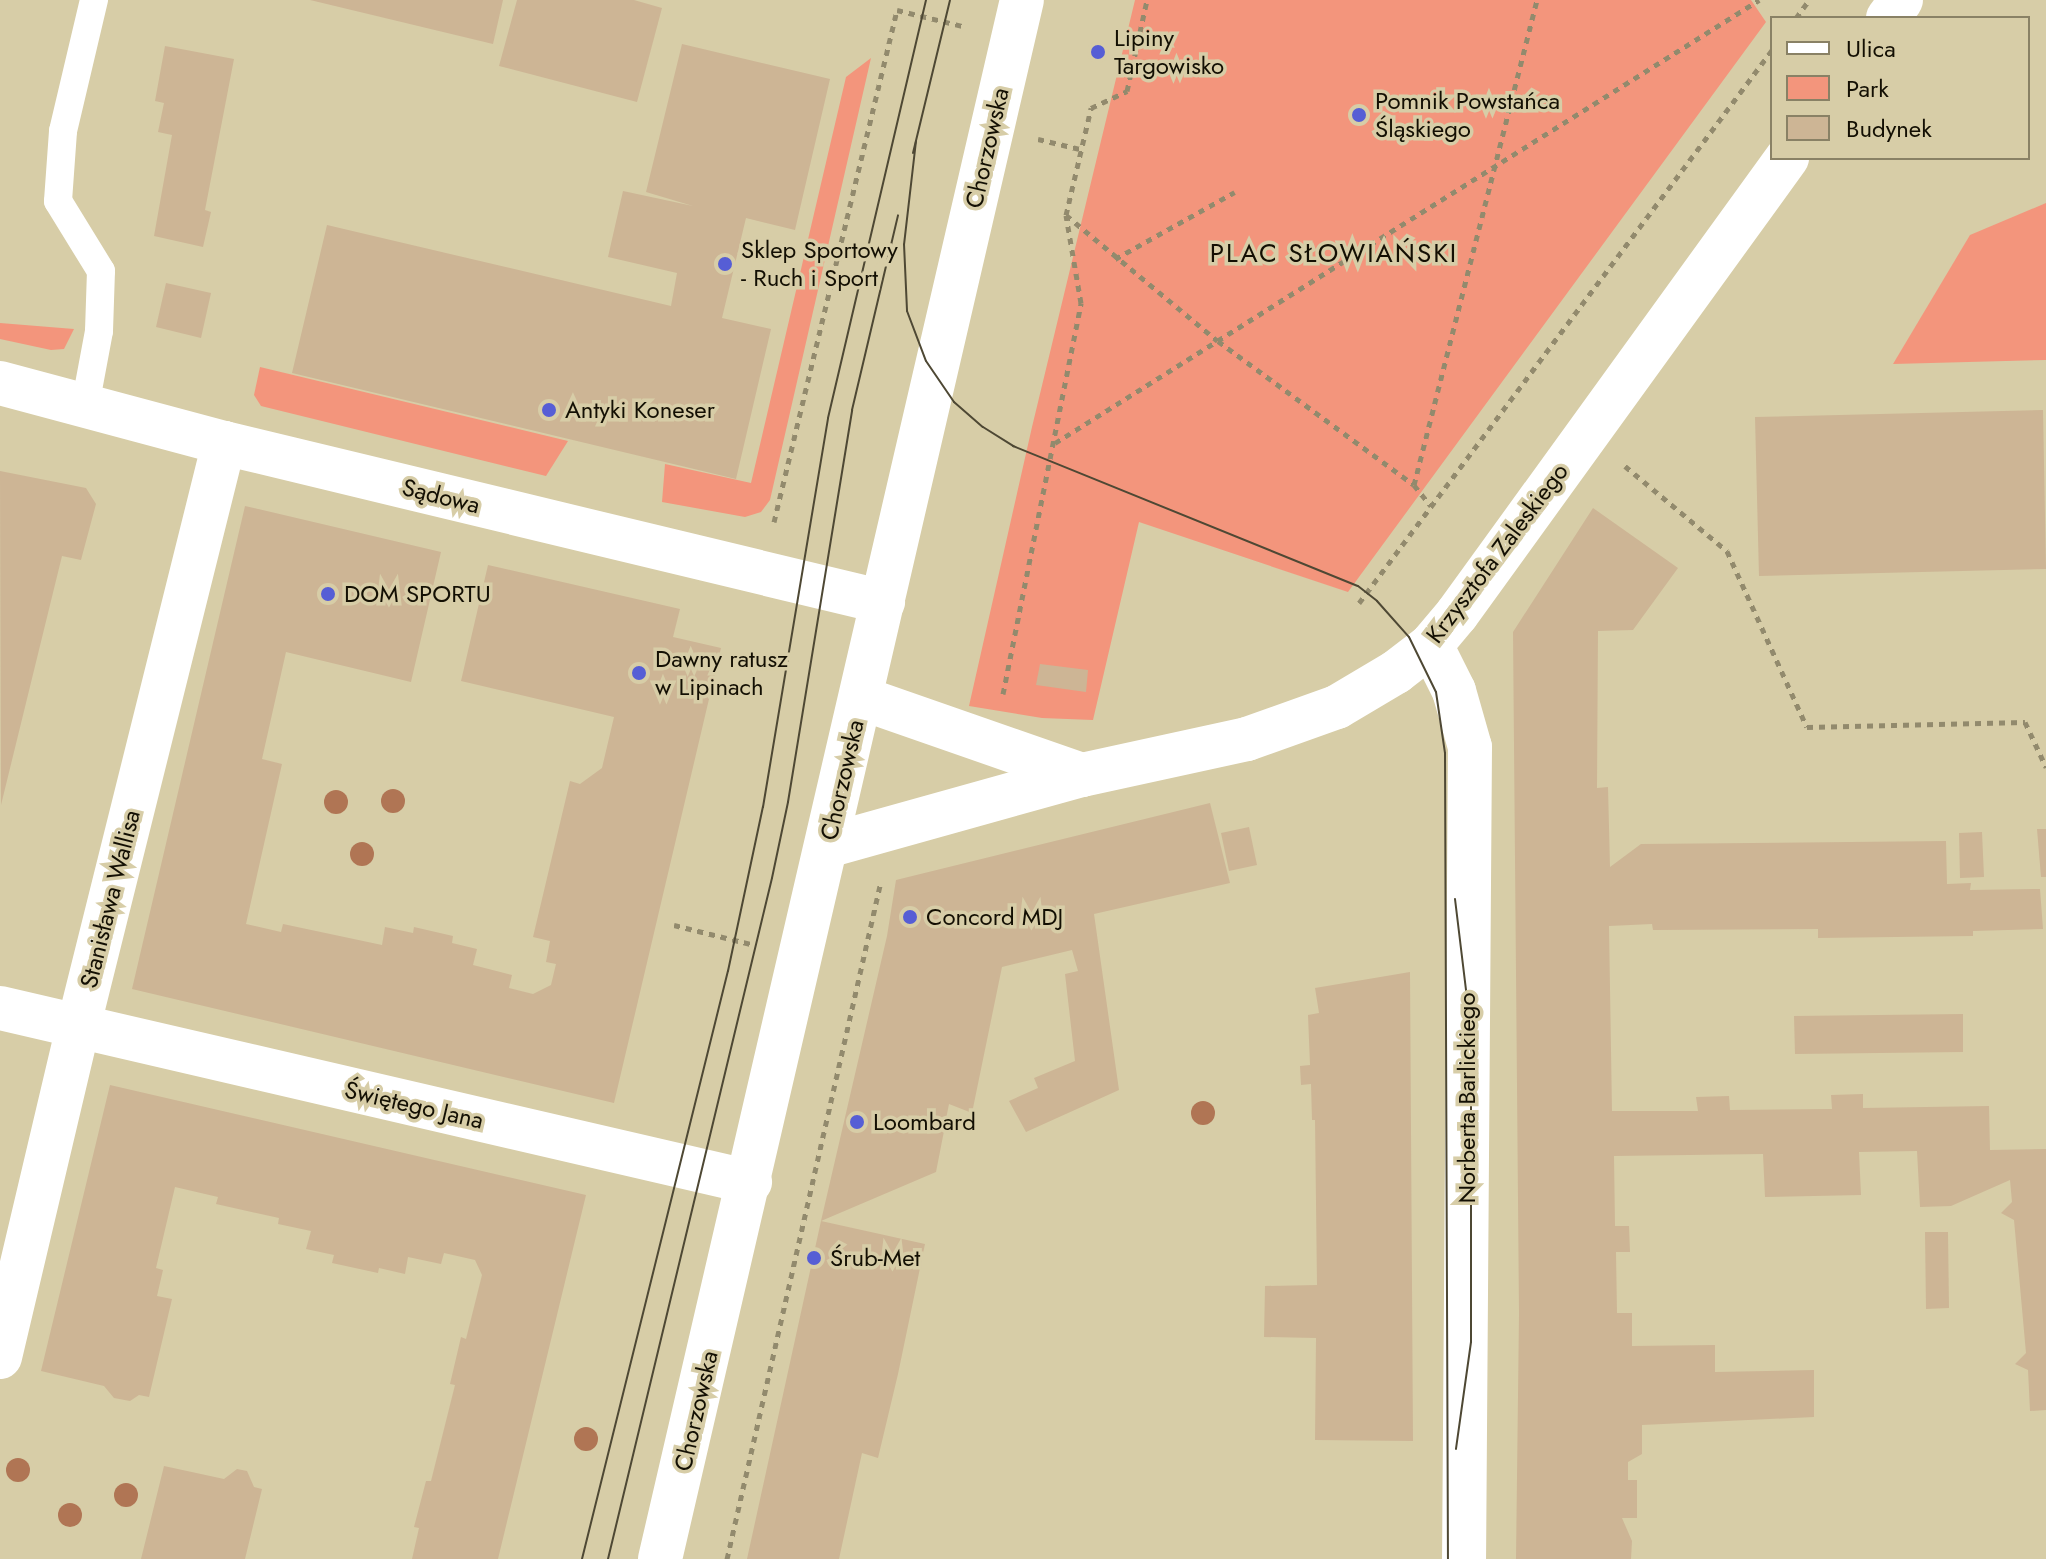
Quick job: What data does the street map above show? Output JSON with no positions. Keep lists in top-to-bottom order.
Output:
{
  "streets": {
    "street": [
      "Chorzowska",
      "Sądowa",
      "Krzysztofa Zaleskiego",
      "Stanisława Wallisa",
      "Norberta Barlickiego",
      "Świętego Jana"
    ]
  },
  "crossings": [
    ["Chorzowska", "Sądowa"],
    ["Chorzowska", "Krzysztofa Zaleskiego"],
    ["Chorzowska", "Świętego Jana"],
    ["Sądowa", "Stanisława Wallisa"],
    ["Krzysztofa Zaleskiego", "Norberta Barlickiego"],
    ["Stanisława Wallisa", "Świętego Jana"]
  ],
  "districts": ["PLAC SŁOWIAŃSKI"],
  "places": [
    "Lipiny Targowisko",
    "Pomnik Powstańca Śląskiego",
    "Sklep Sportowy - Ruch i Sport",
    "Antyki Koneser",
    "DOM SPORTU",
    "Dawny ratusz w Lipinach",
    "Concord MDJ",
    "Loombard",
    "Śrub-Met"
  ],
  "legend": ["Ulica", "Park", "Budynek"]
}
